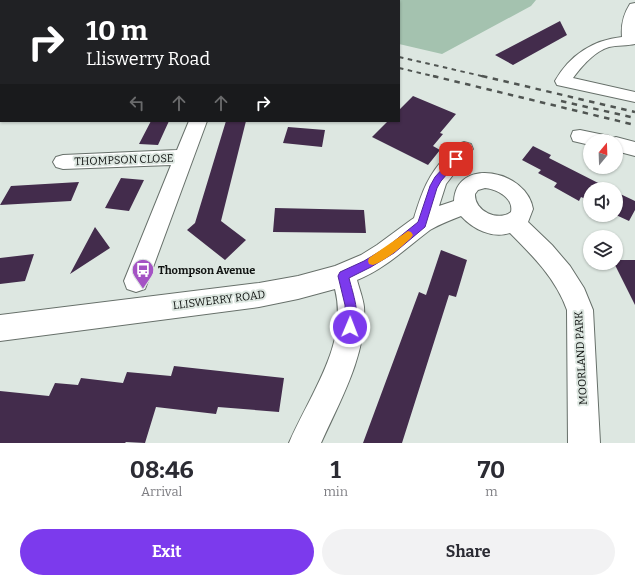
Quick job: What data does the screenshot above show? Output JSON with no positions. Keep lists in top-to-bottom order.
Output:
{
  "streets": {
    "street": ["THOMPSON CLOSE", "LLISWERRY ROAD", "MOORLAND PARK"]
  },
  "crossings": [
    ["LLISWERRY ROAD", "MOORLAND PARK"]
  ],
  "places": {
    "bus stop": ["Thompson Avenue"]
  },
  "north": "top",
  "page": {
    "turn": ["10 m", "Lliswerry Road"],
    "eta": [
      "08:46",
      "Arrival",
      "1",
      "min",
      "70",
      "m"
    ],
    "buttons": ["Exit", "Share"]
  }
}
